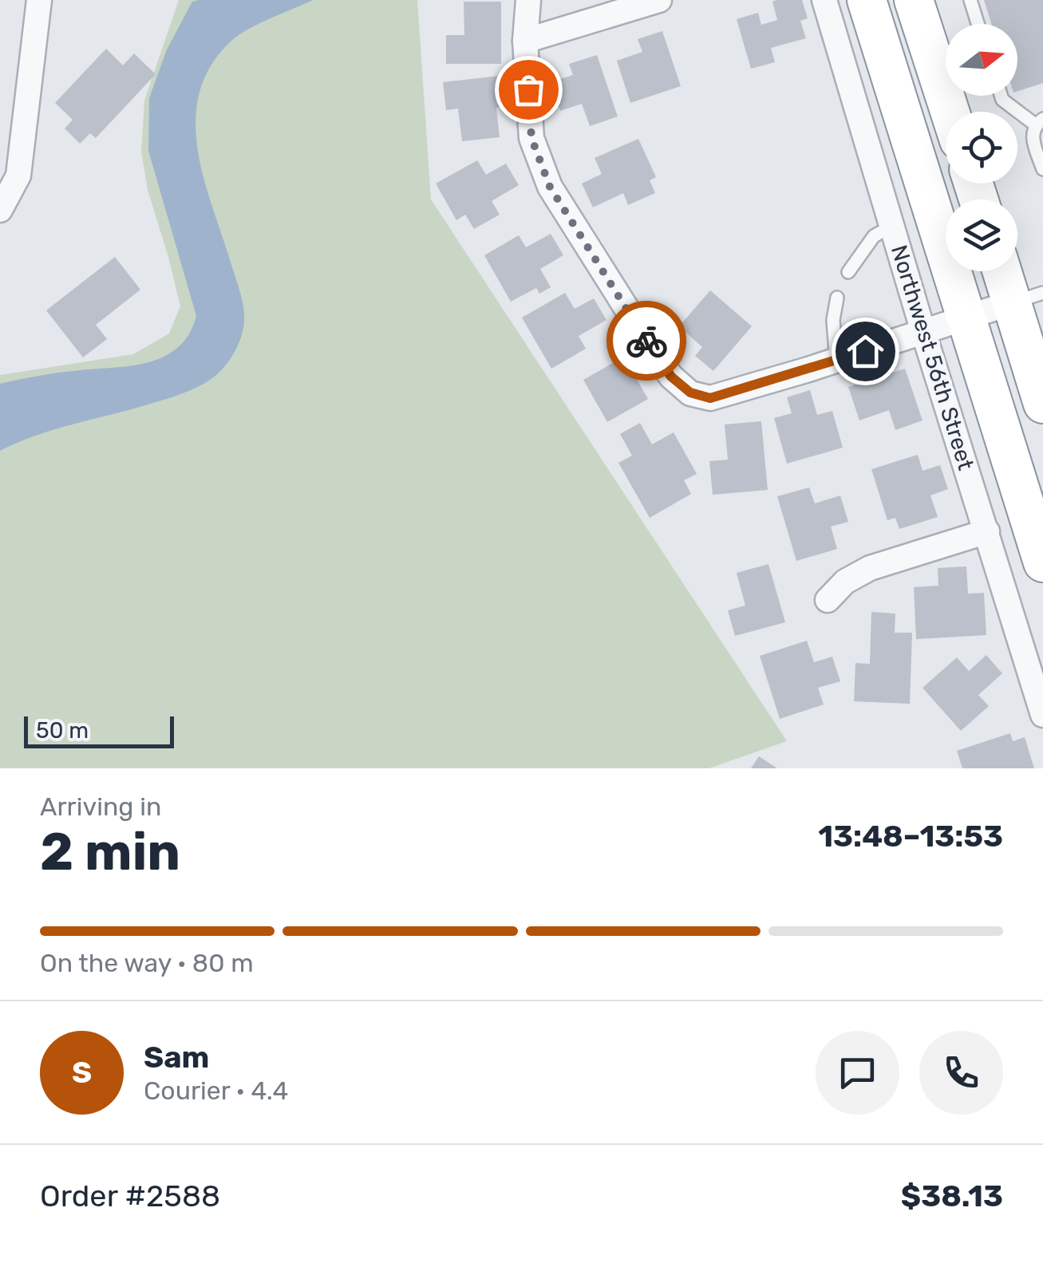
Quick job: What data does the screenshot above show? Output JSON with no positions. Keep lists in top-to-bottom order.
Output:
{
  "streets": {
    "street": ["Northwest 56th Street"]
  },
  "scale_bar": "50 m",
  "north": "right",
  "page": {
    "scale": "50 m",
    "heading": ["2 min", "Arriving in", "13:48–13:53"],
    "panel": [
      "Sam",
      "Courier · 4.4",
      "Order #2588",
      "$38.13"
    ],
    "bar": "On the way · 80 m",
    "round": "S"
  }
}
